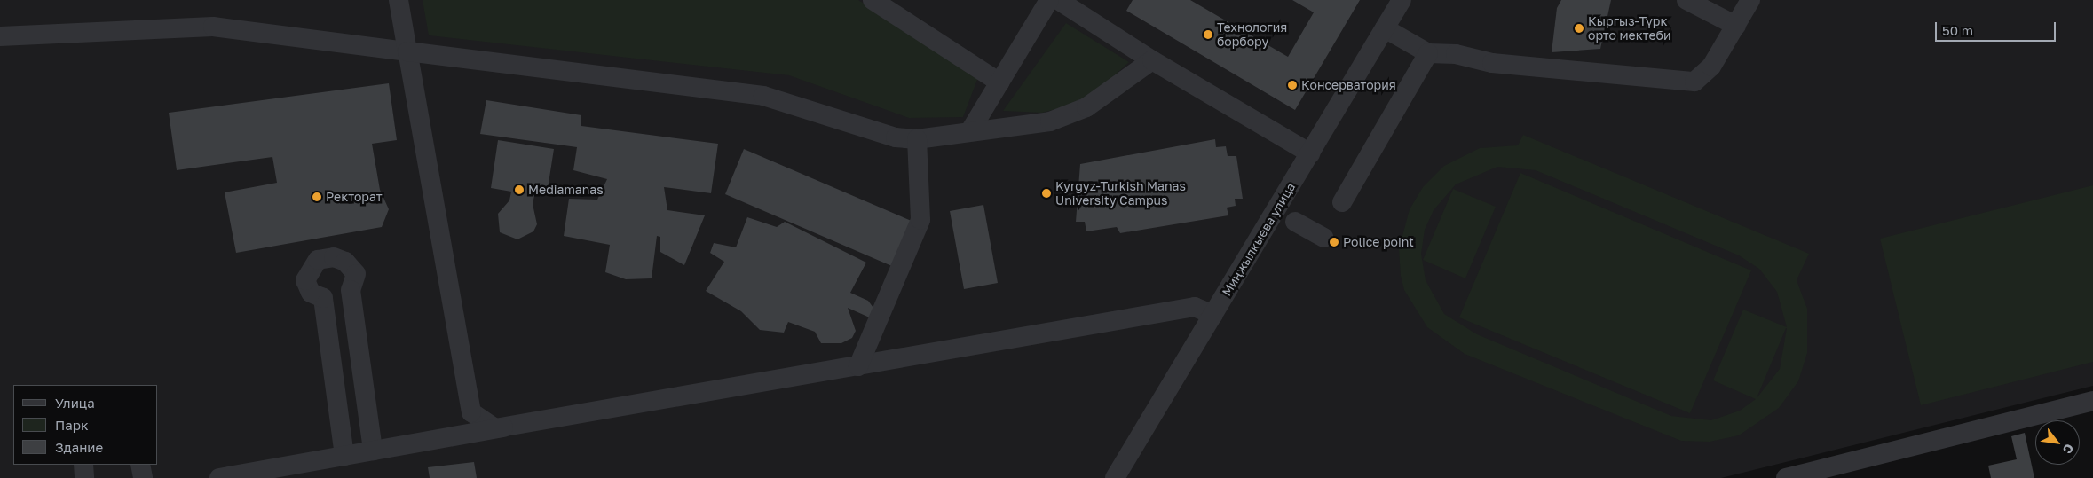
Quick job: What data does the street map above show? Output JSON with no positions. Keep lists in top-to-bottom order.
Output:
{
  "streets": {
    "street": ["Миңжылкыева улица"]
  },
  "places": [
    "Кыргыз-Түрк орто мектеби",
    "Технология борбору",
    "Консерватория",
    "Mediamanas",
    "Kyrgyz-Turkish Manas University Campus",
    "Ректорат",
    "Police point"
  ],
  "legend": ["Улица", "Парк", "Здание"],
  "scale_bar": "50 m",
  "north": "bottom right"
}
